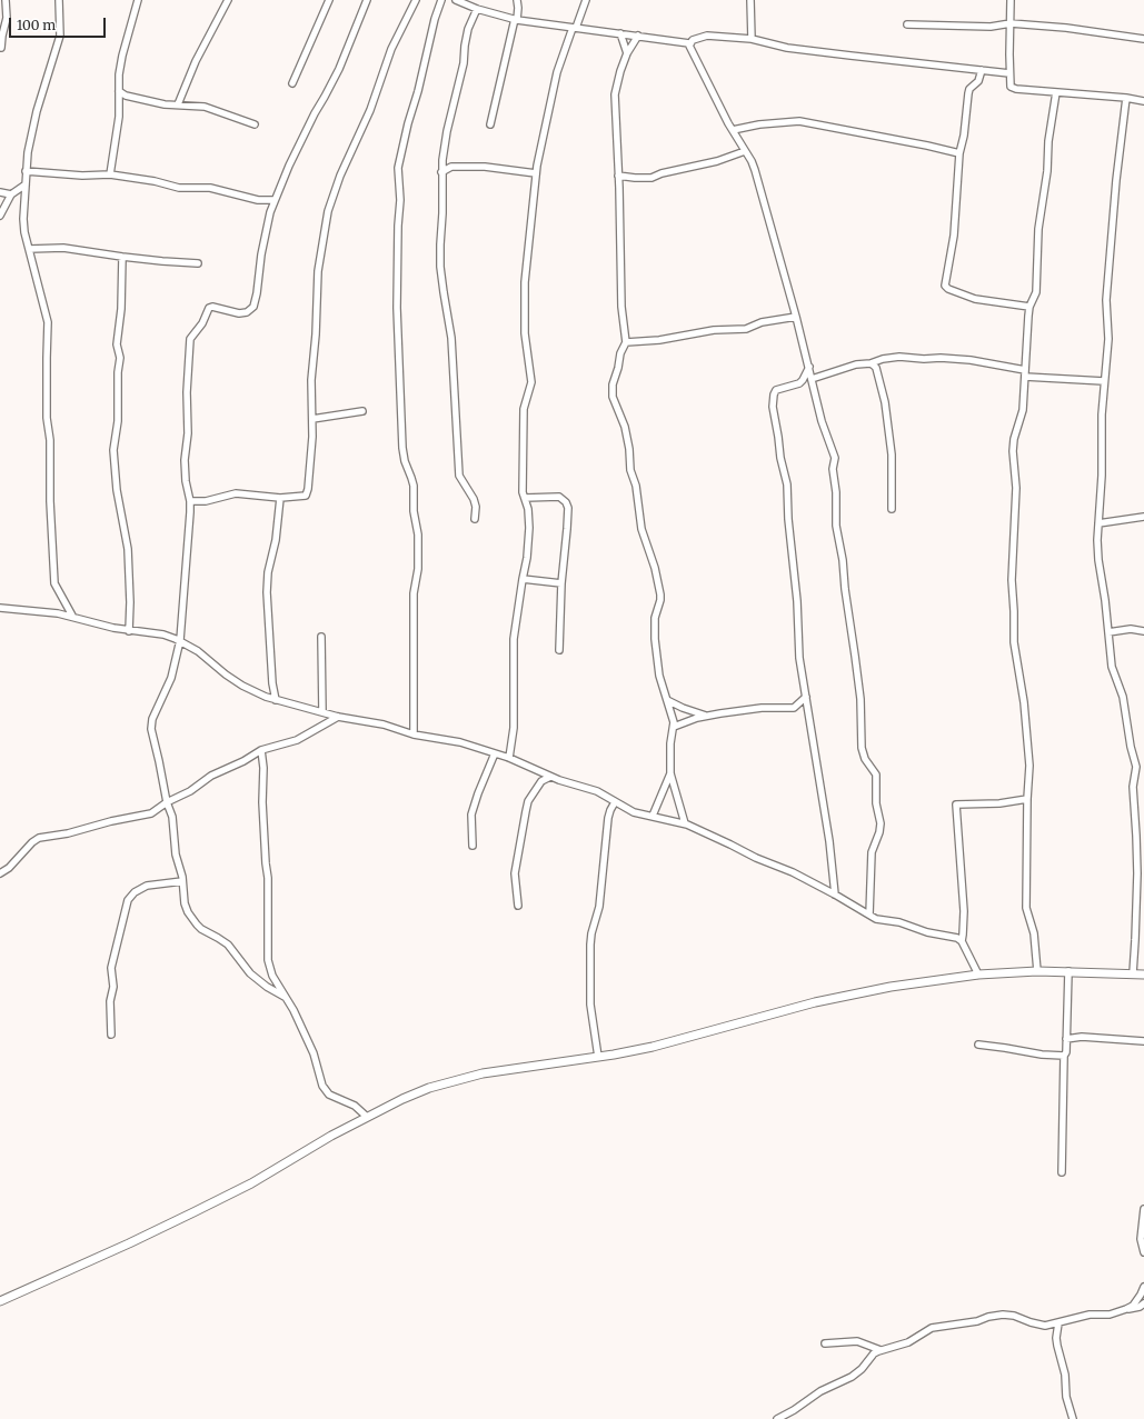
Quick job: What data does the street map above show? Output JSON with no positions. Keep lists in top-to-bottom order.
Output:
{
  "scale_bar": "100 m"
}
